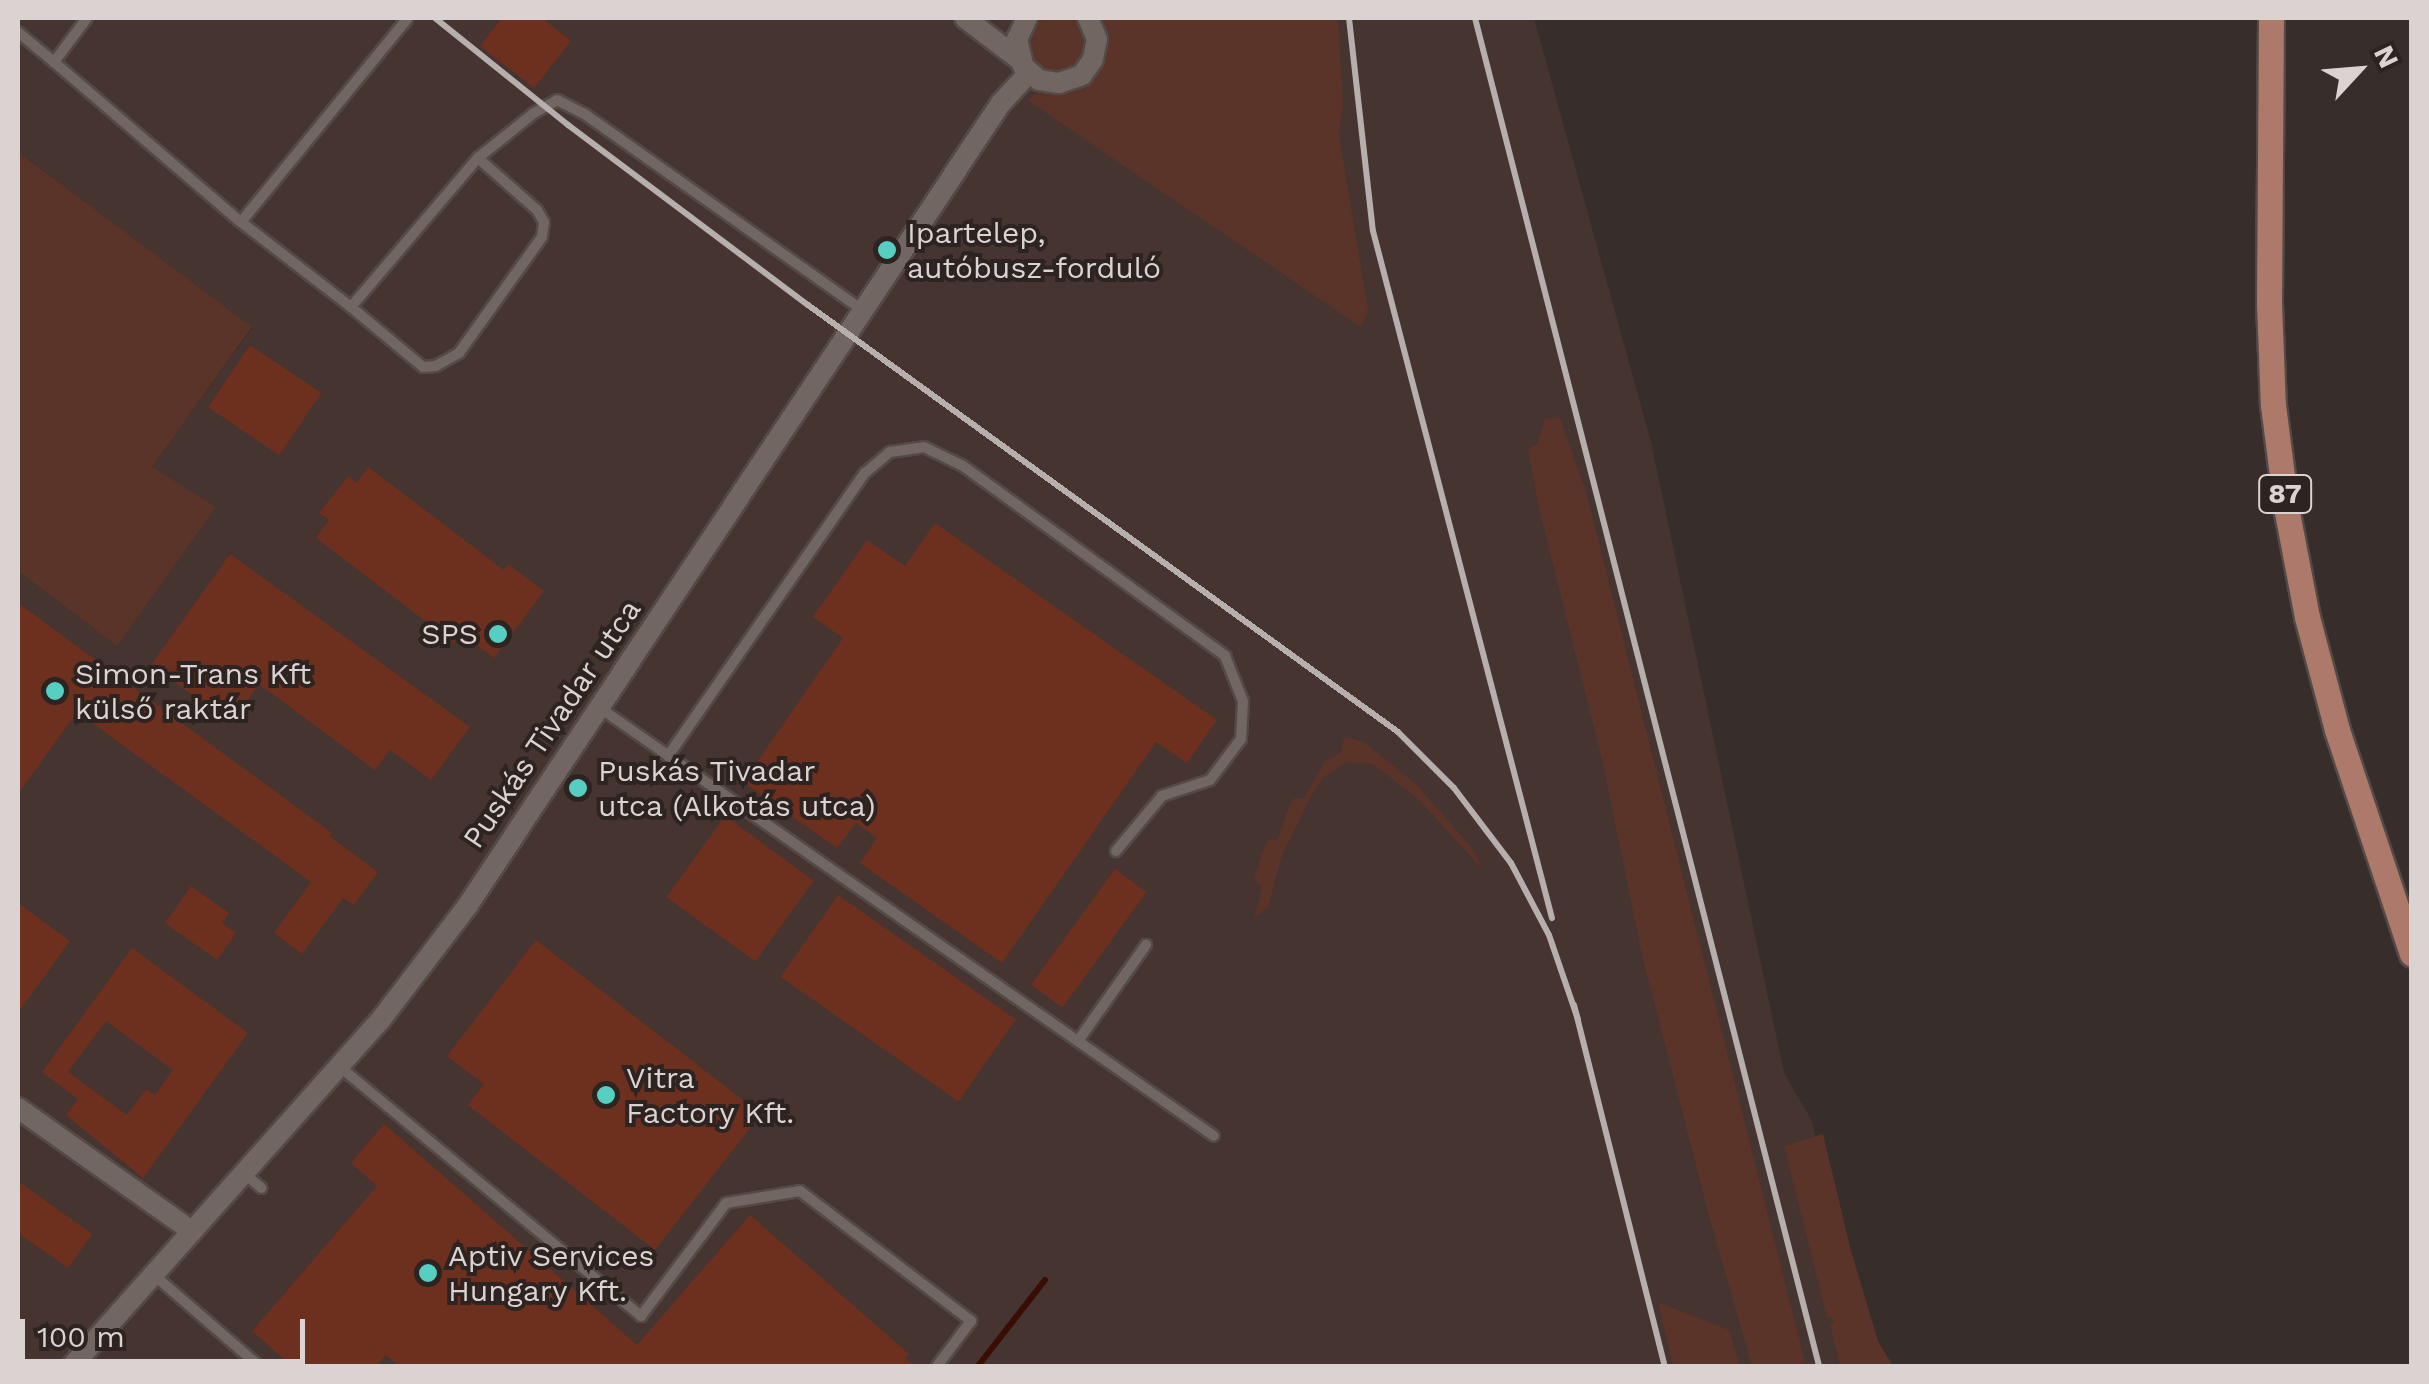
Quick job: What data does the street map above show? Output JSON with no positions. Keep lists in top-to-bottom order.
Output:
{
  "streets": {
    "main road": ["87"],
    "street": ["Puskás Tivadar utca"]
  },
  "places": [
    "Ipartelep, autóbusz-forduló",
    "SPS",
    "Simon-Trans Kft külső raktár",
    "Puskás Tivadar utca (Alkotás utca)",
    "Vitra Factory Kft.",
    "Aptiv Services Hungary Kft."
  ],
  "scale_bar": "100 m",
  "north": "top right"
}
